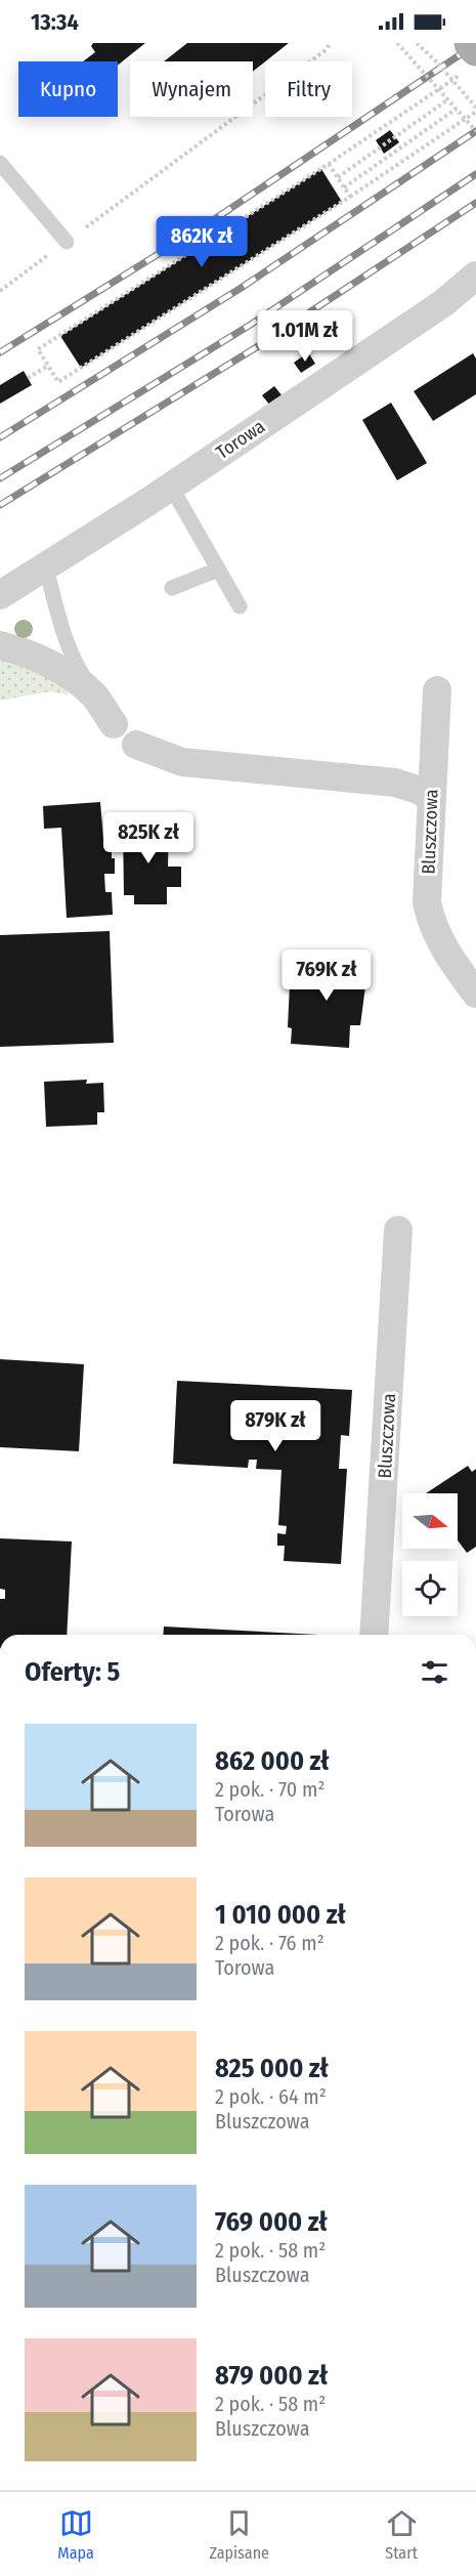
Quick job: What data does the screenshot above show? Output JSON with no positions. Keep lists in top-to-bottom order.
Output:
{
  "streets": {
    "street": ["Torowa", "Bluszczowa"]
  },
  "north": "right",
  "page": {
    "status": "13:34",
    "chip": ["Kupno", "Wynajem", "Filtry"],
    "price": [
      "862K zł",
      "1.01M zł",
      "825K zł",
      "769K zł",
      "879K zł"
    ],
    "heading": "Oferty: 5",
    "list": [
      {
        "name": "862 000 zł",
        "note": "2 pok. · 70 m² · Torowa"
      },
      {
        "name": "1 010 000 zł",
        "note": "2 pok. · 76 m² · Torowa"
      },
      {
        "name": "825 000 zł",
        "note": "2 pok. · 64 m² · Bluszczowa"
      },
      {
        "name": "769 000 zł",
        "note": "2 pok. · 58 m² · Bluszczowa"
      },
      {
        "name": "879 000 zł",
        "note": "2 pok. · 58 m² · Bluszczowa"
      }
    ],
    "tabs": ["Mapa", "Zapisane", "Start"]
  }
}
